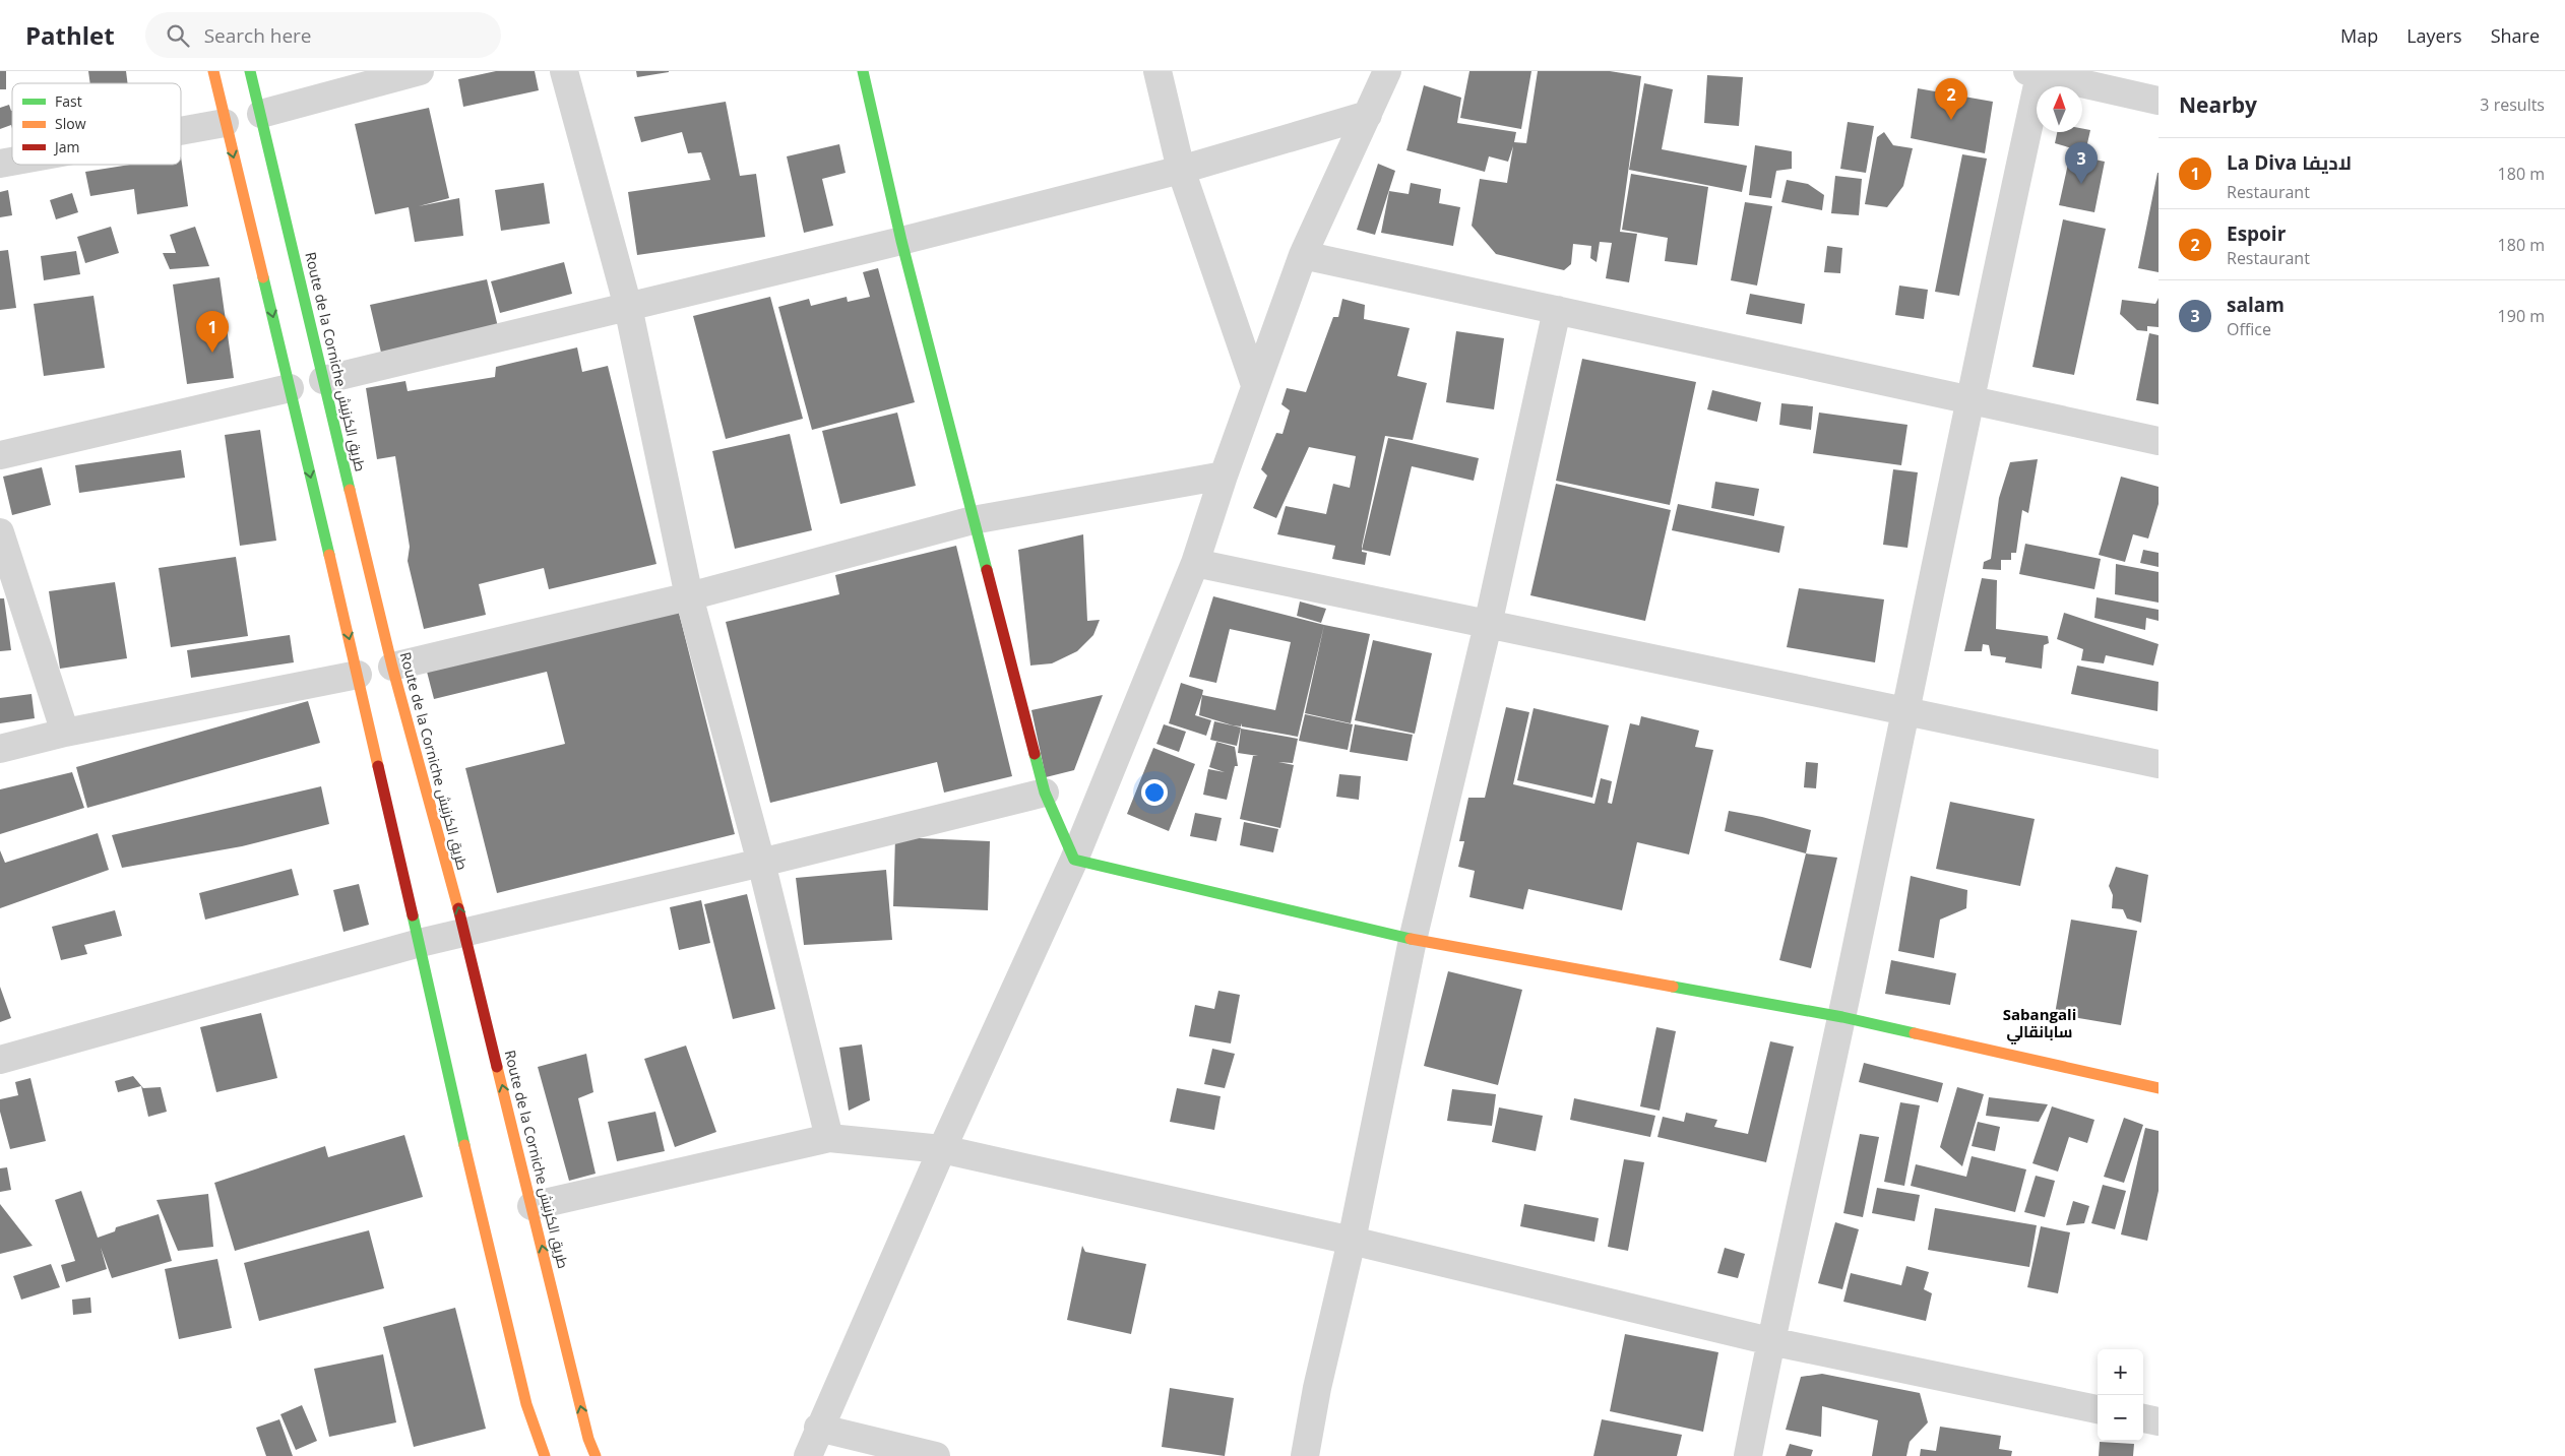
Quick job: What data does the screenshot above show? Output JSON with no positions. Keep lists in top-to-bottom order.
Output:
{
  "streets": {
    "street": ["Route de la Corniche طريق الكرنيش"]
  },
  "districts": ["Sabangali سابانقالي"],
  "legend": ["Fast", "Slow", "Jam"],
  "north": "top",
  "page": {
    "header": "Pathlet",
    "search": "Search here",
    "nav": ["Map", "Layers", "Share"],
    "heading": ["Nearby", "3 results"],
    "pins": ["2", "3", "1"],
    "list": [
      {
        "mark": "1",
        "name": "La Diva لاديفا",
        "note": "Restaurant",
        "value": "180 m"
      },
      {
        "mark": "2",
        "name": "Espoir",
        "note": "Restaurant",
        "value": "180 m"
      },
      {
        "mark": "3",
        "name": "salam",
        "note": "Office",
        "value": "190 m"
      }
    ],
    "map_buttons": ["+", "−"]
  }
}
